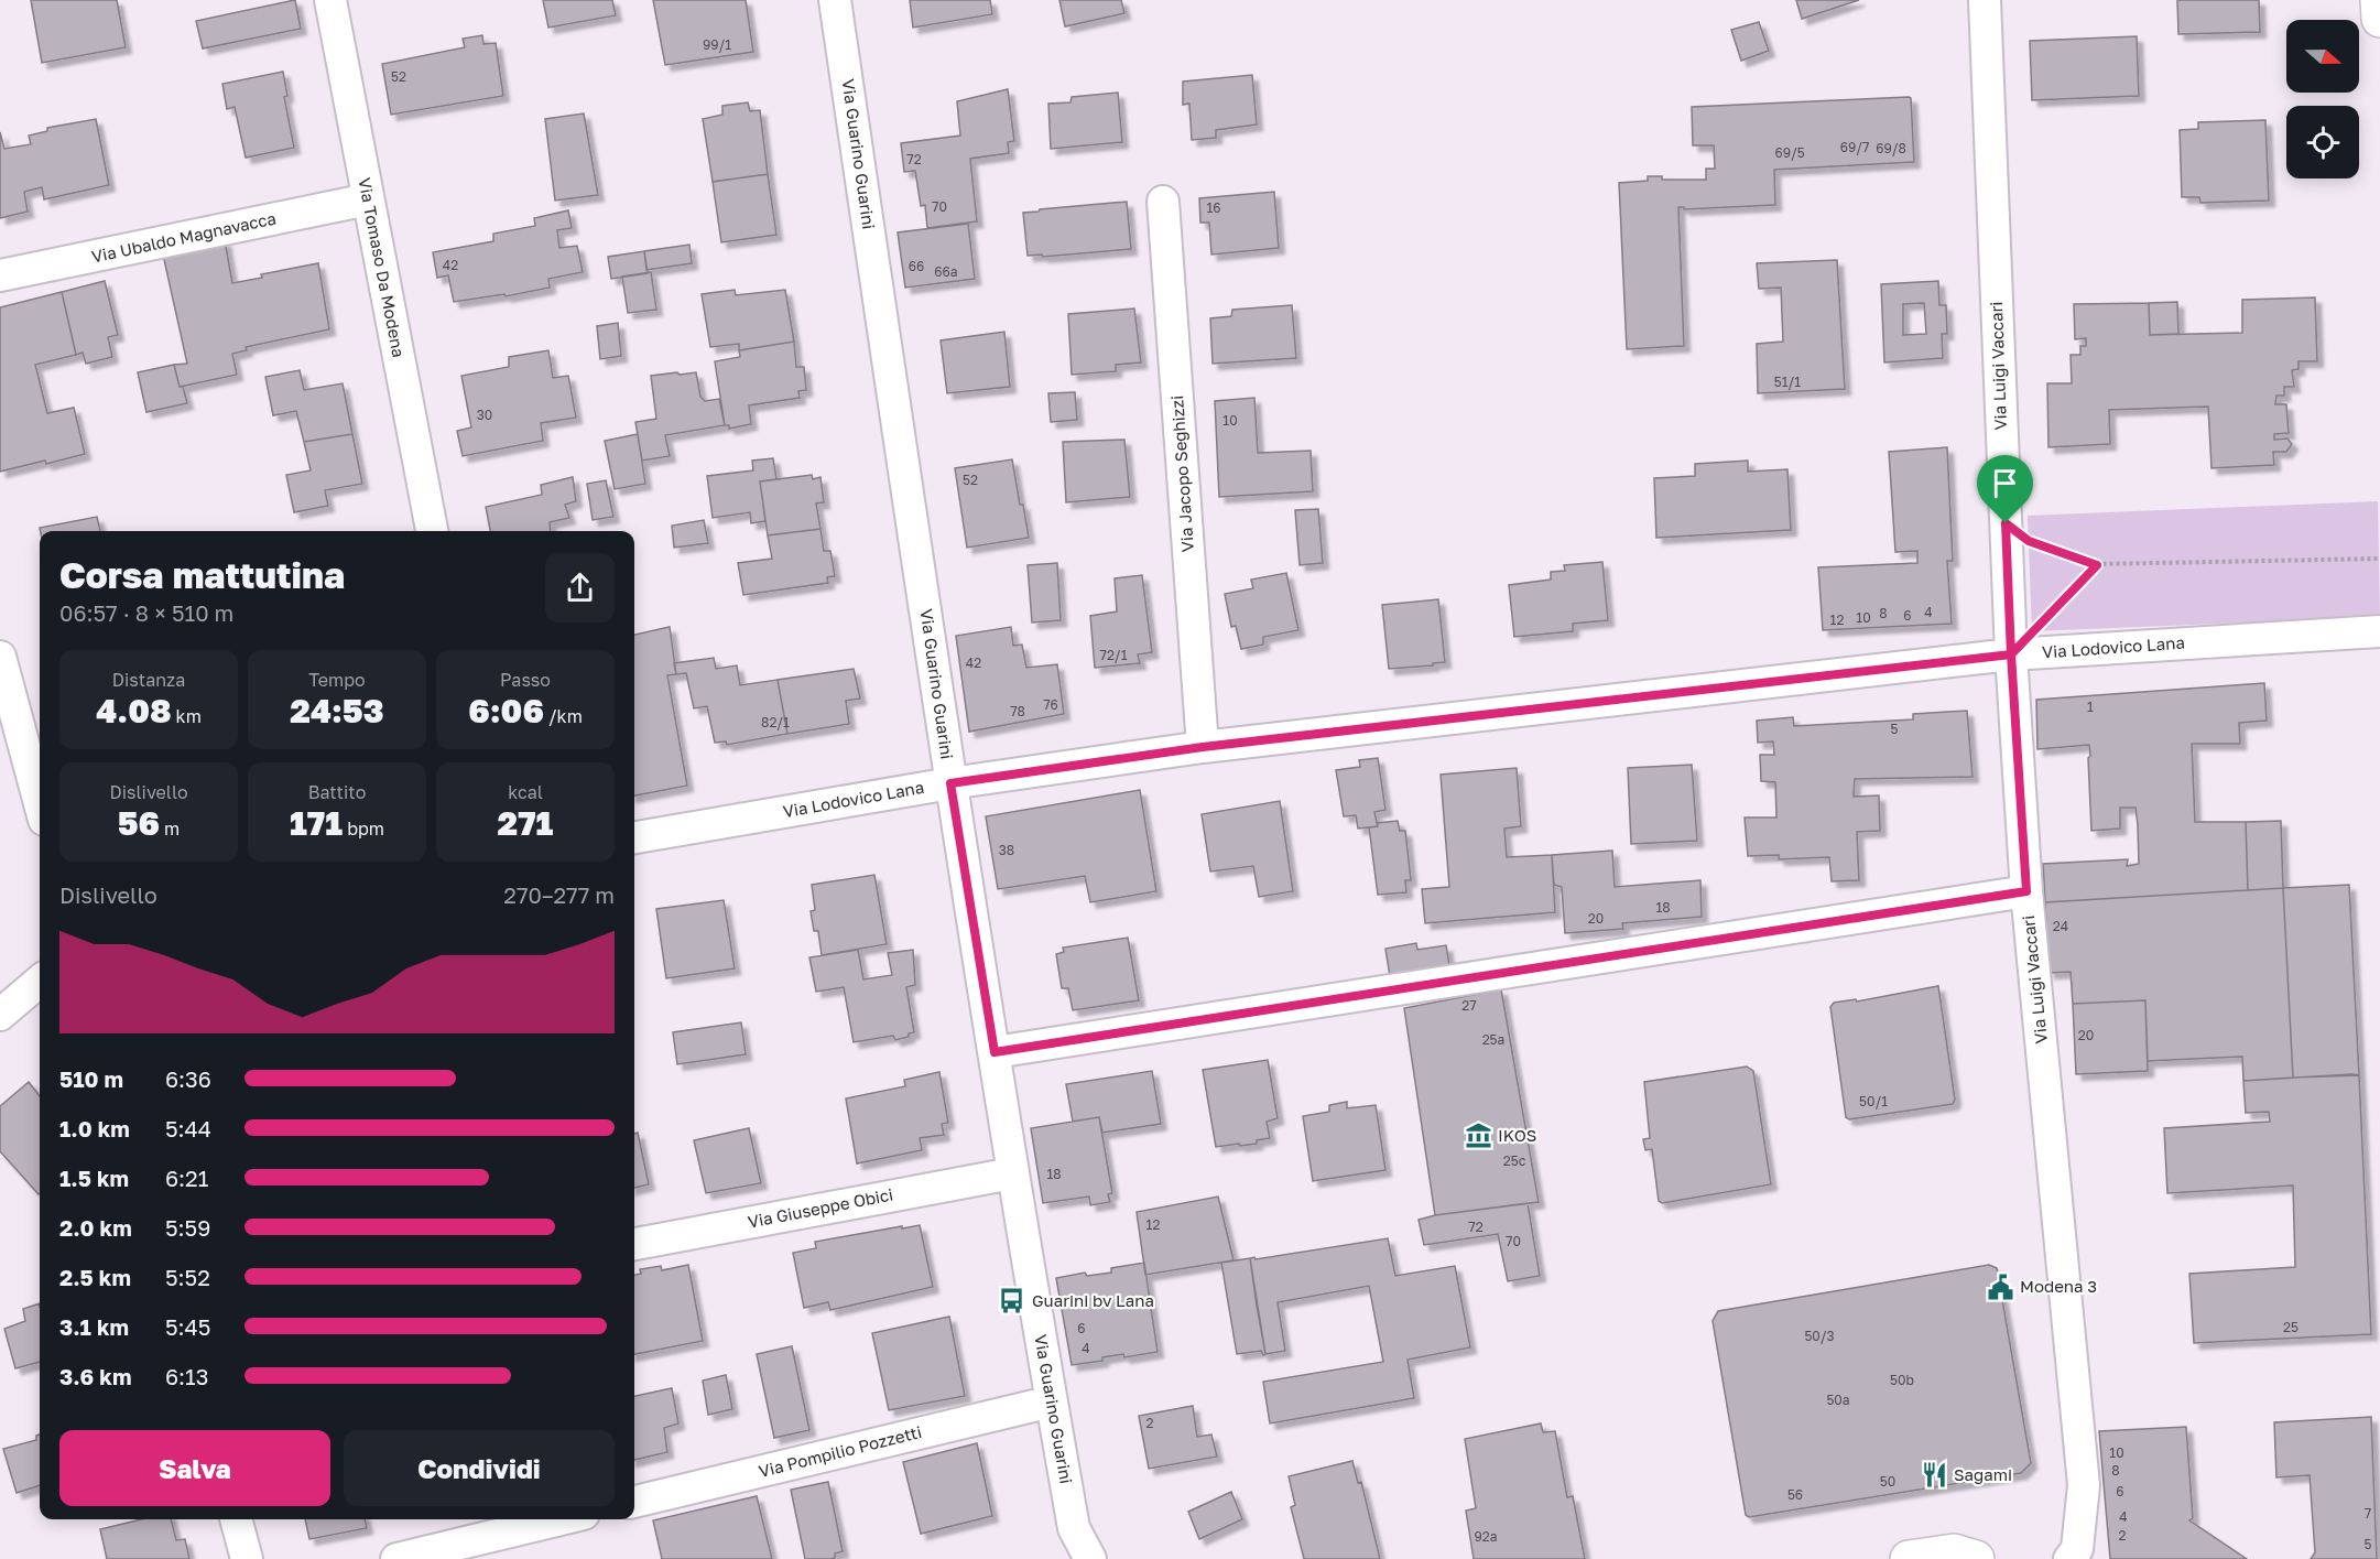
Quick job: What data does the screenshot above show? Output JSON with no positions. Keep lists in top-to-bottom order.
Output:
{
  "streets": {
    "street": [
      "Via Guarino Guarini",
      "Via Ubaldo Magnavacca",
      "Via Tomaso Da Modena",
      "Via Luigi Vaccari",
      "Via Jacopo Seghizzi",
      "Via Lodovico Lana",
      "Via Giuseppe Obici",
      "Via Pompilio Pozzetti"
    ]
  },
  "crossings": [
    ["Via Guarino Guarini", "Via Lodovico Lana"],
    ["Via Guarino Guarini", "Via Giuseppe Obici"],
    ["Via Guarino Guarini", "Via Pompilio Pozzetti"],
    ["Via Ubaldo Magnavacca", "Via Tomaso Da Modena"],
    ["Via Luigi Vaccari", "Via Lodovico Lana"],
    ["Via Jacopo Seghizzi", "Via Lodovico Lana"]
  ],
  "places": {
    "museum": ["IKOS"],
    "public building": ["Modena 3"],
    "bus stop": ["Guarini bv Lana"],
    "restaurant": ["Sagami"]
  },
  "house_numbers": [
    "99/1",
    "52",
    "69/7",
    "69/8",
    "69/5",
    "72",
    "70",
    "16",
    "42",
    "66",
    "66a",
    "51/1",
    "30",
    "10",
    "52",
    "4",
    "8",
    "6",
    "10",
    "12",
    "72/1",
    "42",
    "76",
    "1",
    "78",
    "82/1",
    "5",
    "38",
    "18",
    "20",
    "24",
    "27",
    "20",
    "25a",
    "50/1",
    "25c",
    "18",
    "12",
    "72",
    "70",
    "25",
    "6",
    "50/3",
    "4",
    "50b",
    "50a",
    "2",
    "10",
    "8",
    "50",
    "6",
    "56",
    "7",
    "4",
    "2",
    "92a",
    "5"
  ],
  "north": "right",
  "page": {
    "heading": ["Corsa mattutina", "06:57 · 8 × 510 m"],
    "stats": [
      ["Distanza", "4.08 km"],
      ["Tempo", "24:53"],
      ["Passo", "6:06 /km"],
      ["Dislivello", "56 m"],
      ["Battito", "171 bpm"],
      ["kcal", "271"]
    ],
    "chart": ["Dislivello", "270–277 m"],
    "list": [
      {
        "name": "510 m",
        "note": "6:36"
      },
      {
        "name": "1.0 km",
        "note": "5:44"
      },
      {
        "name": "1.5 km",
        "note": "6:21"
      },
      {
        "name": "2.0 km",
        "note": "5:59"
      },
      {
        "name": "2.5 km",
        "note": "5:52"
      },
      {
        "name": "3.1 km",
        "note": "5:45"
      },
      {
        "name": "3.6 km",
        "note": "6:13"
      }
    ],
    "buttons": ["Salva", "Condividi"]
  }
}
